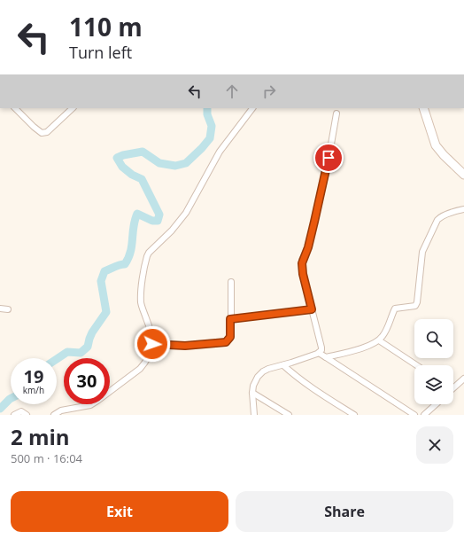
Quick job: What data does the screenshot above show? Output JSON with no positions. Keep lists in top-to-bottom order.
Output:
{
  "page": {
    "turn": ["110 m", "Turn left"],
    "speed": "19 km/h",
    "limit": "30",
    "heading": ["2 min", "500 m · 16:04"],
    "buttons": ["Exit", "Share"]
  }
}
